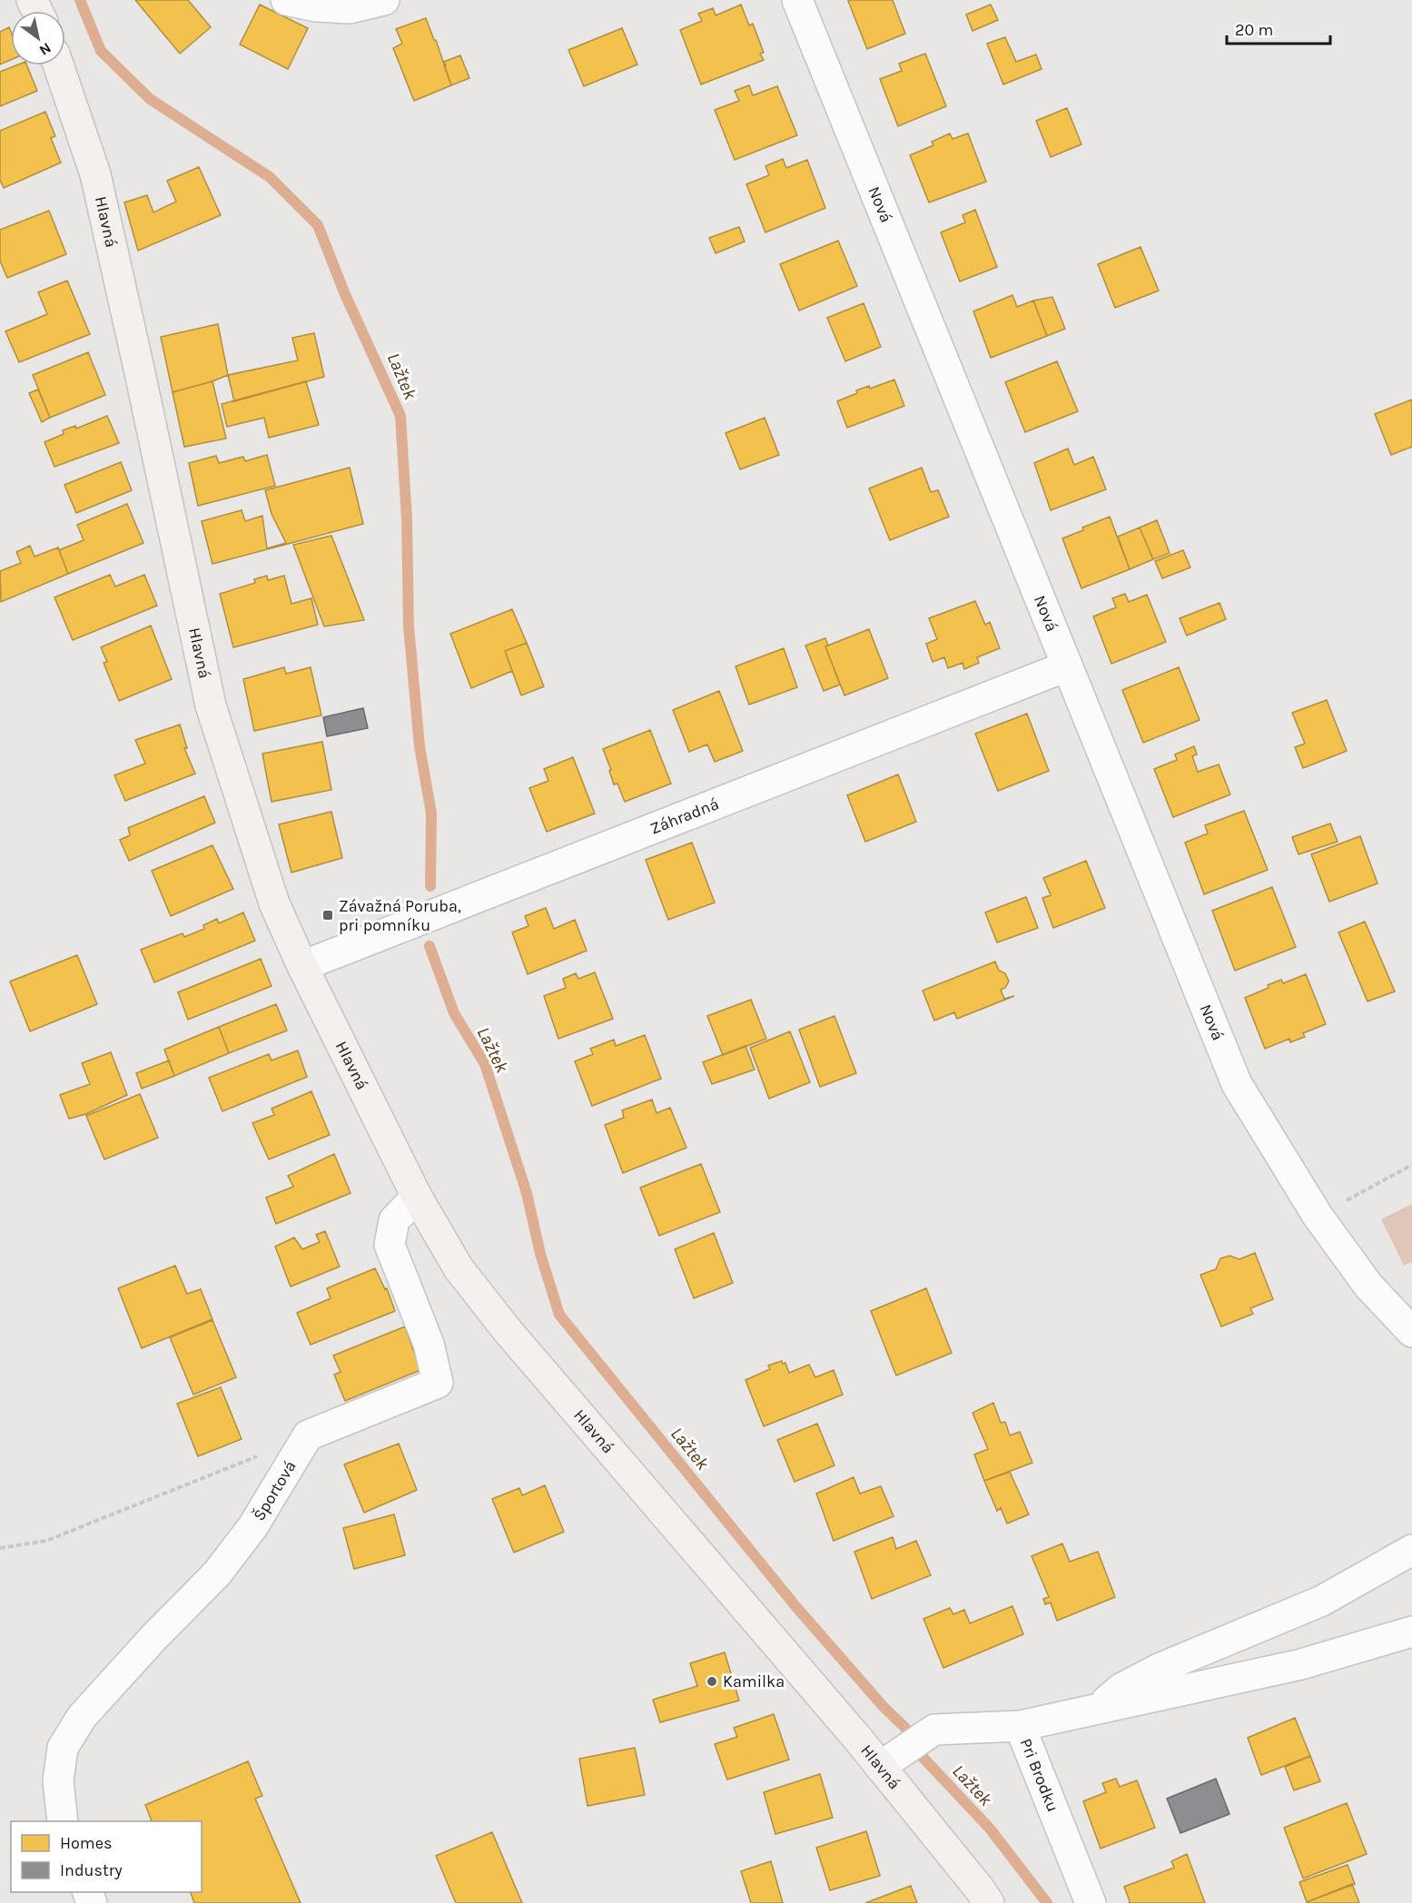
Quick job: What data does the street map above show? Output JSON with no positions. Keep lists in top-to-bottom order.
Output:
{
  "streets": {
    "street": [
      "Nová",
      "Hlavná",
      "Záhradná",
      "Športová",
      "Pri Brodku"
    ]
  },
  "crossings": [
    ["Nová", "Záhradná"],
    ["Hlavná", "Záhradná"],
    ["Hlavná", "Športová"],
    ["Hlavná", "Pri Brodku"]
  ],
  "water": ["Lažtek"],
  "places": {
    "transit": ["Závažná Poruba, pri pomníku"],
    "other": ["Kamilka"]
  },
  "legend": ["Homes", "Industry"],
  "scale_bar": "20 m",
  "north": "bottom right"
}
